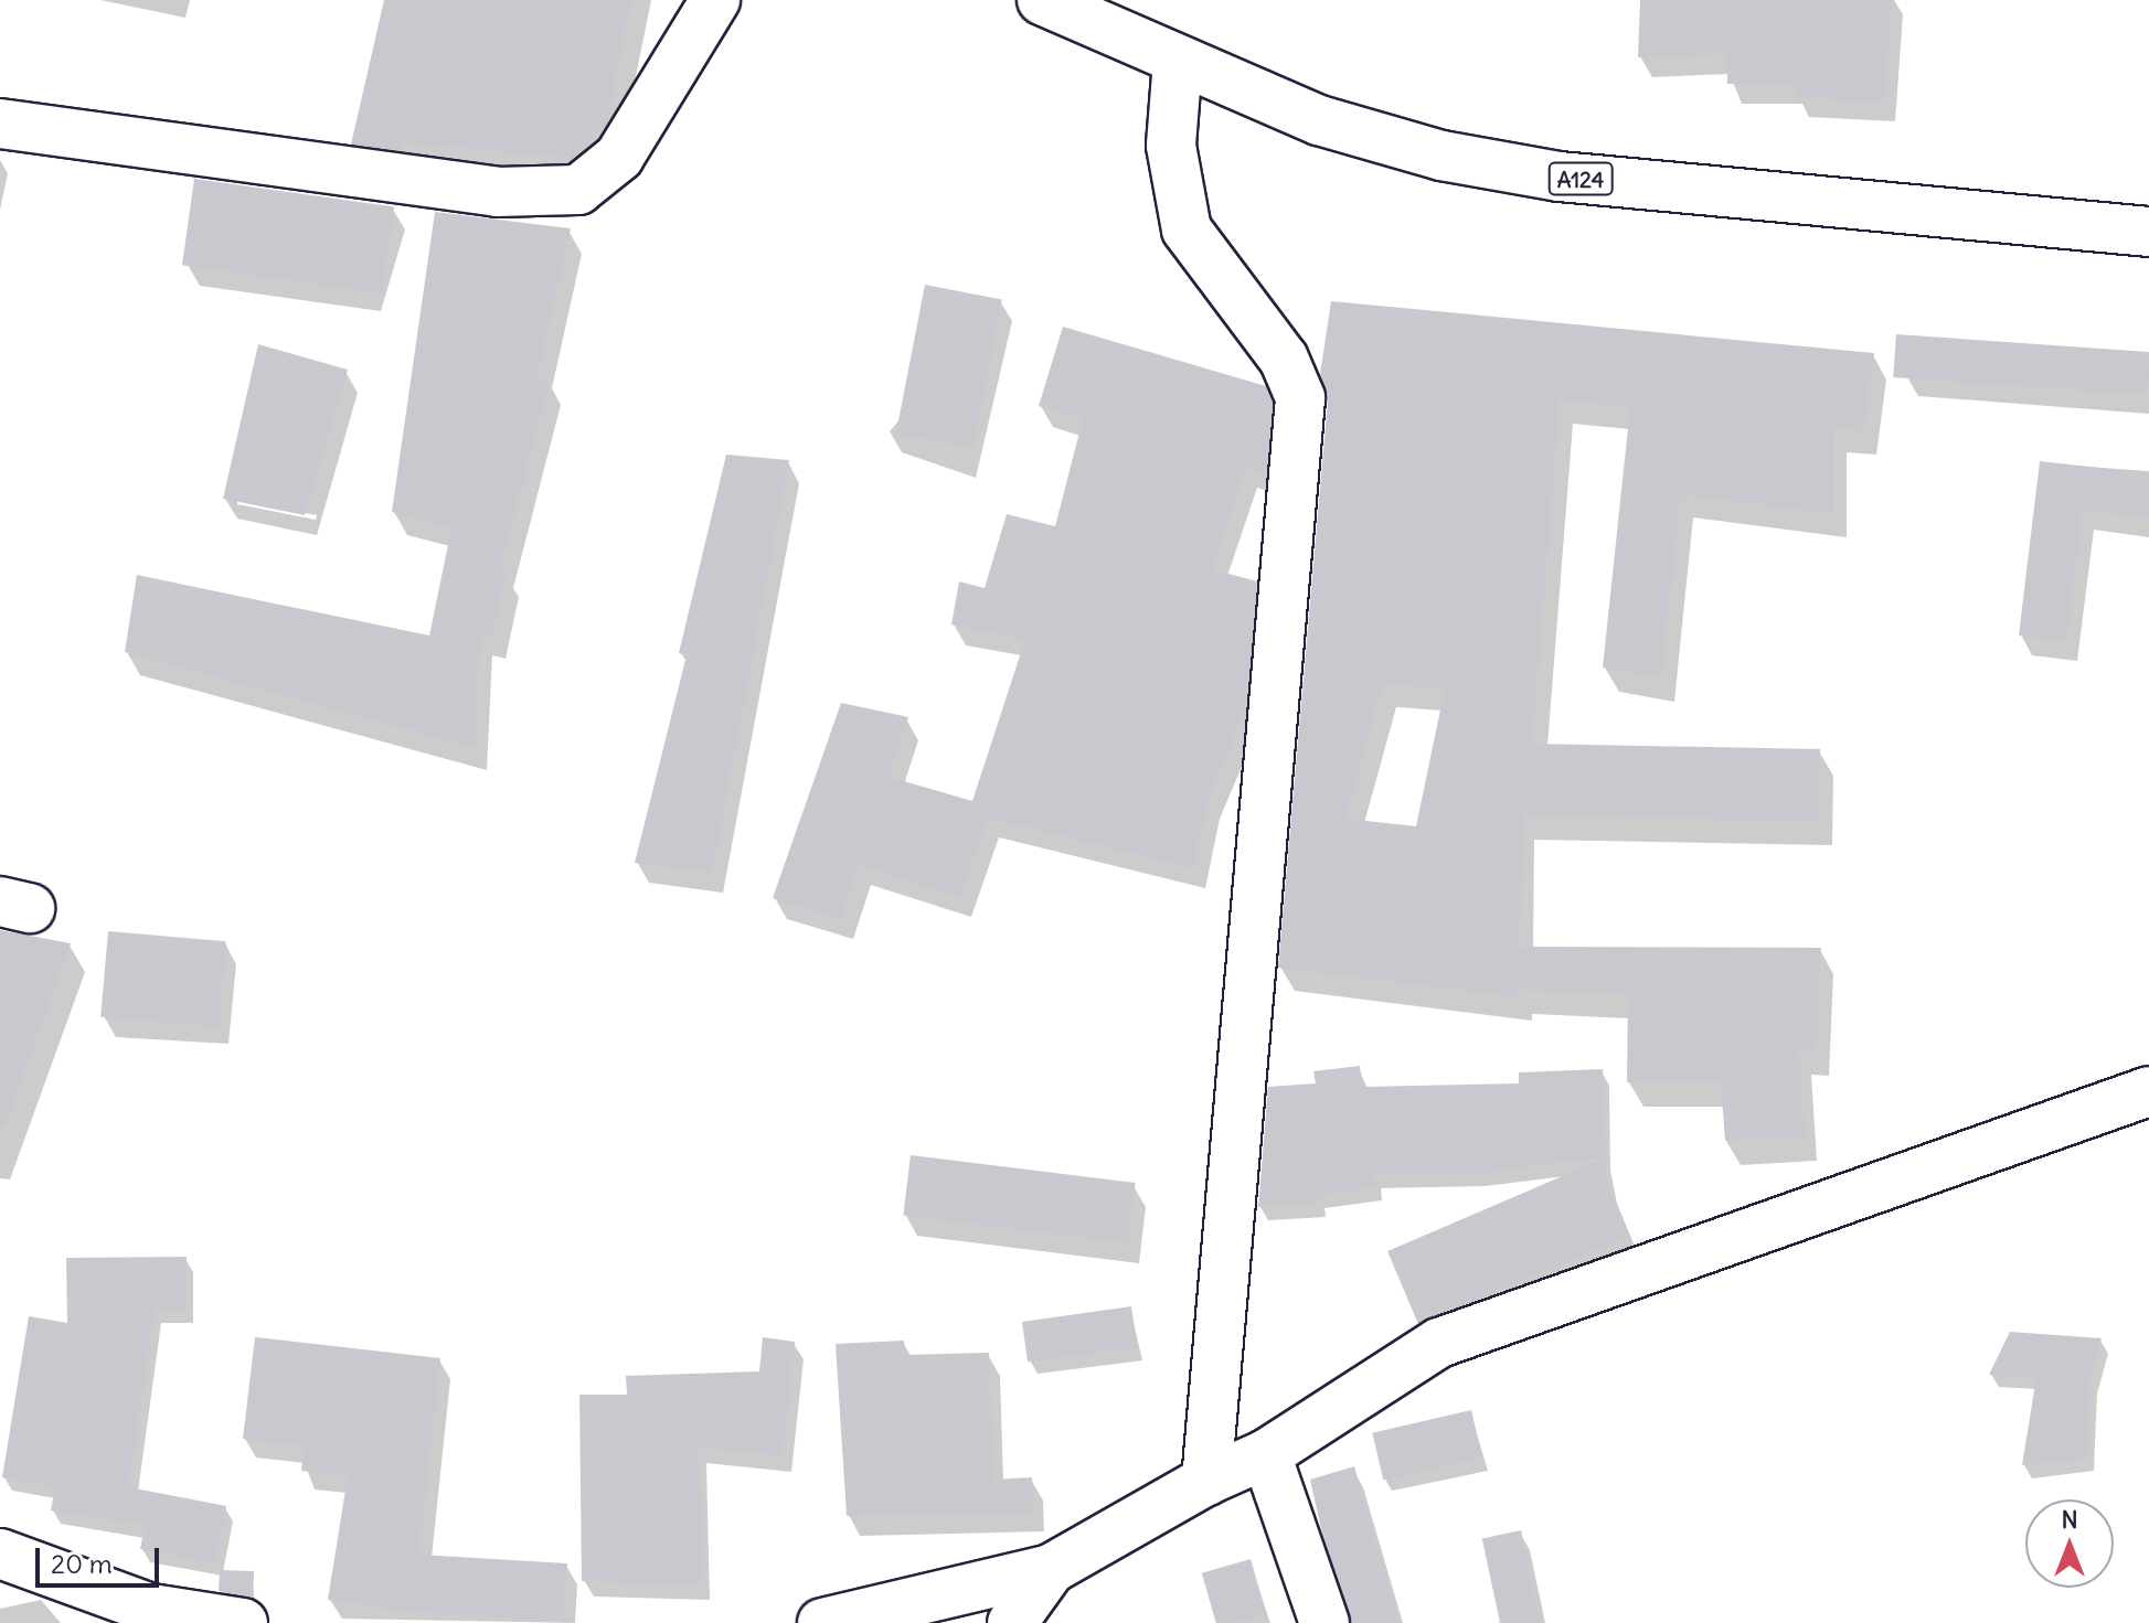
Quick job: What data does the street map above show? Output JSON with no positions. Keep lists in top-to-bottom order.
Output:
{
  "streets": {
    "main road": ["A124"]
  },
  "scale_bar": "20 m",
  "north": "top"
}
